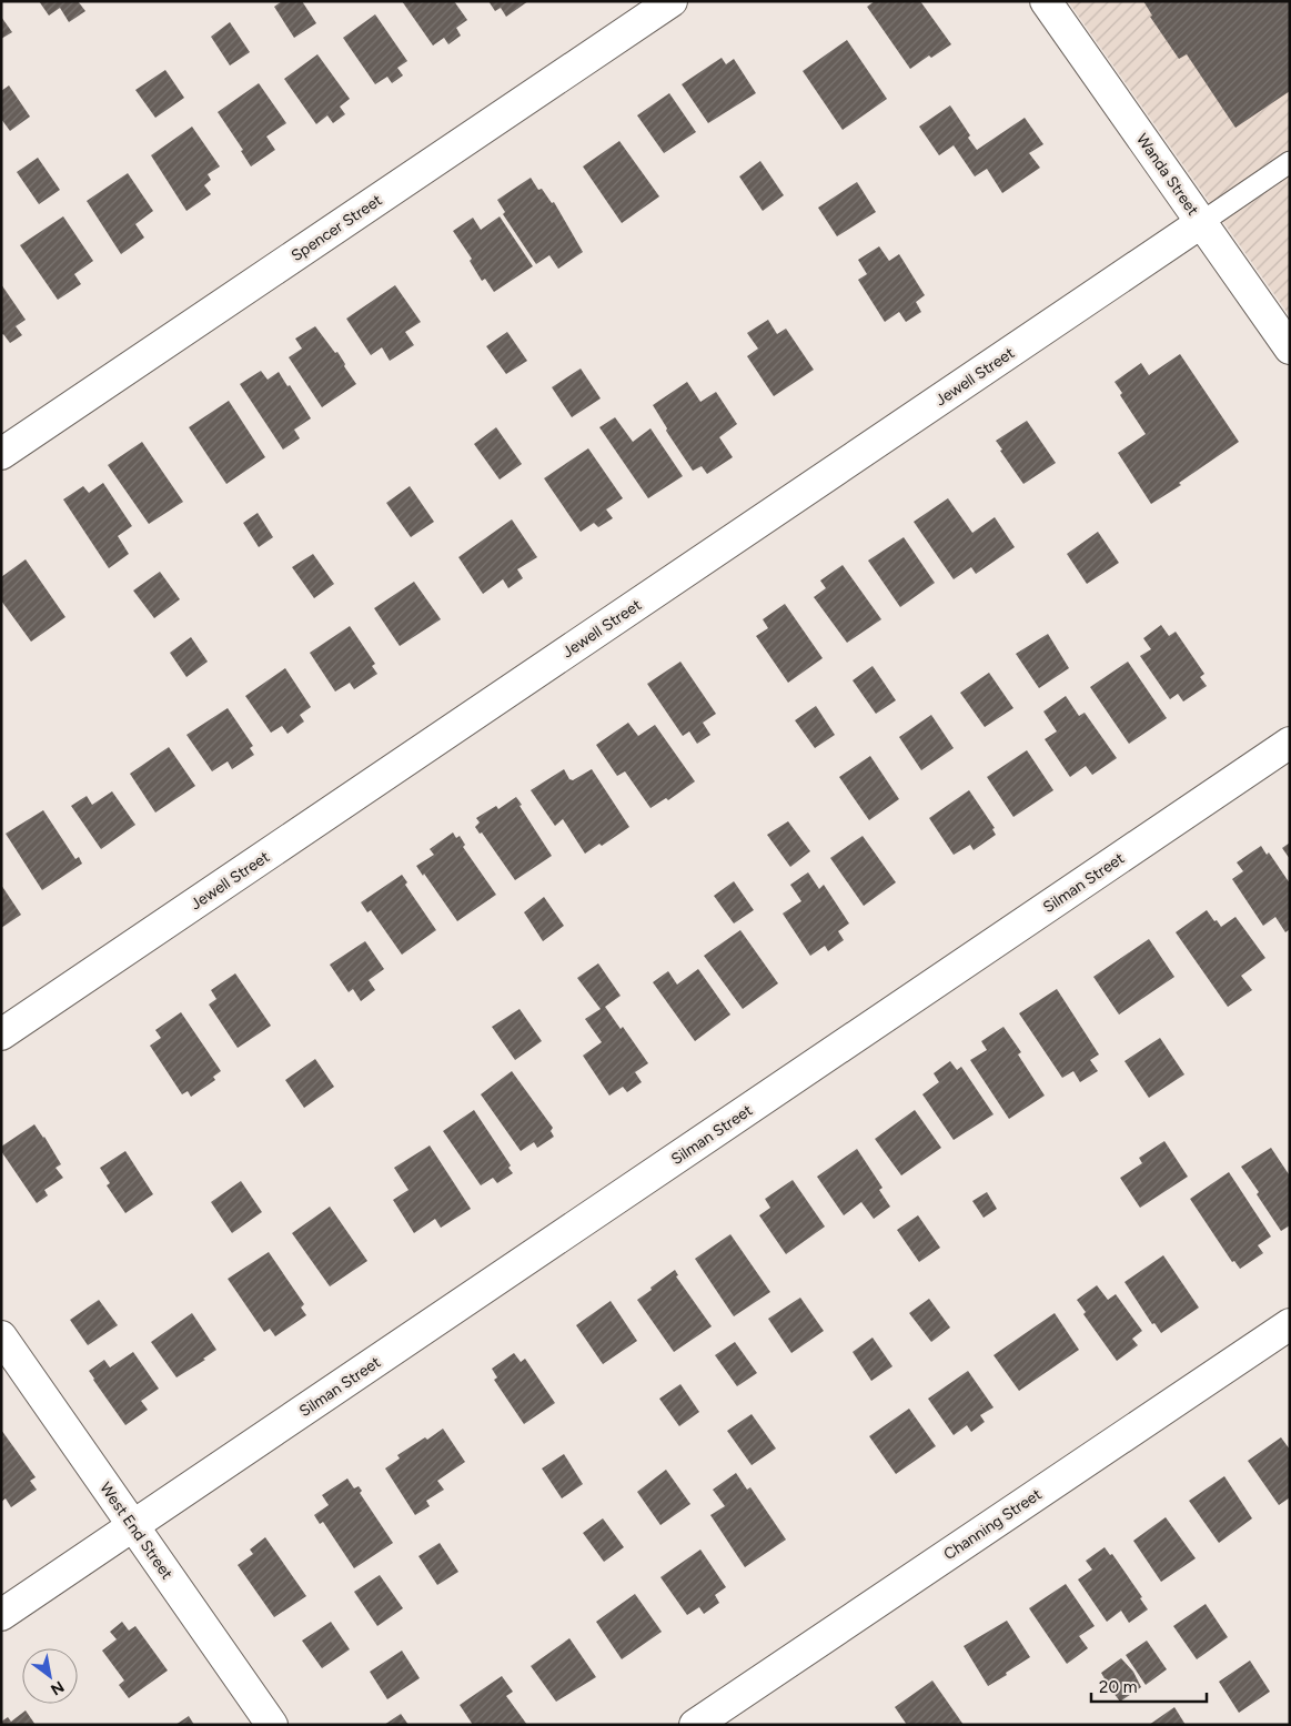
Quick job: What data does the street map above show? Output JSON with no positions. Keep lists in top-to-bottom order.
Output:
{
  "streets": {
    "street": [
      "Wanda Street",
      "Spencer Street",
      "Jewell Street",
      "Silman Street",
      "Channing Street",
      "West End Street"
    ]
  },
  "crossings": [
    ["Wanda Street", "Jewell Street"],
    ["Silman Street", "West End Street"]
  ],
  "scale_bar": "20 m",
  "north": "bottom right"
}
